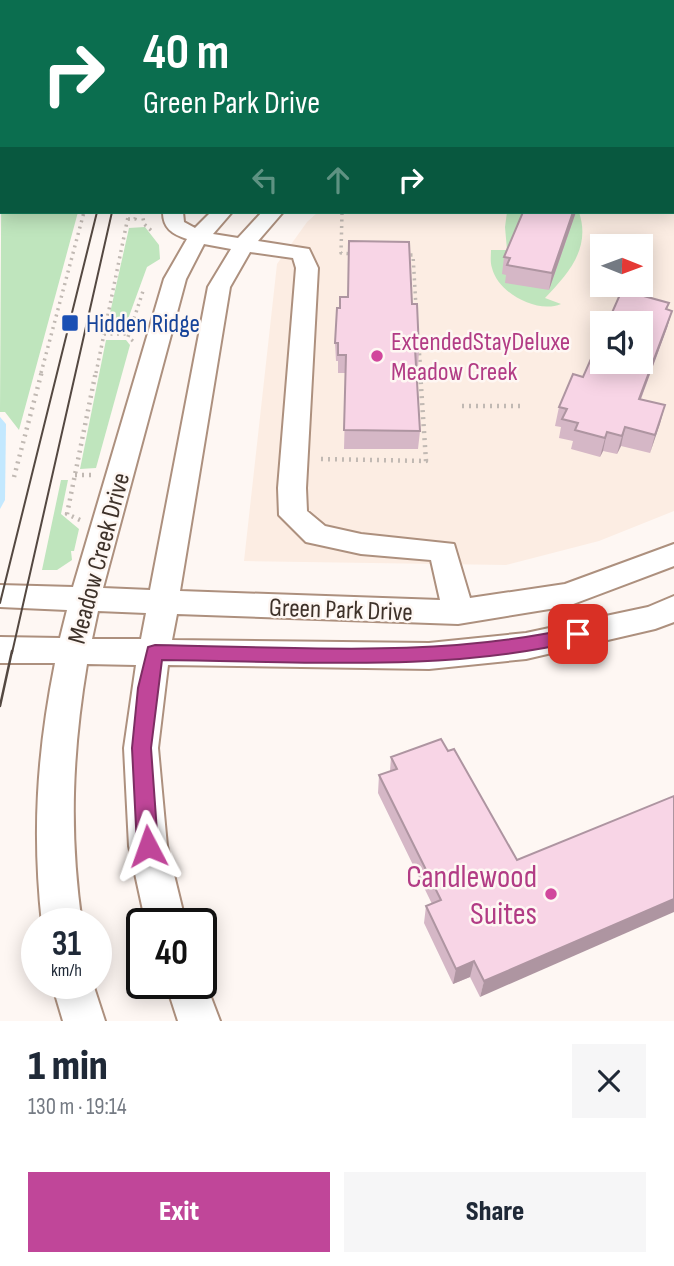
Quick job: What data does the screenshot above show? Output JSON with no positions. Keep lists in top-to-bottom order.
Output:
{
  "streets": {
    "street": ["Meadow Creek Drive", "Green Park Drive"]
  },
  "crossings": [
    ["Meadow Creek Drive", "Green Park Drive"]
  ],
  "places": {
    "transit": ["Hidden Ridge"],
    "other": ["ExtendedStayDeluxe Meadow Creek", "Candlewood Suites"]
  },
  "north": "right",
  "page": {
    "turn": ["40 m", "Green Park Drive"],
    "speed": "31 km/h",
    "limit": "40",
    "heading": ["1 min", "130 m · 19:14"],
    "buttons": ["Exit", "Share"]
  }
}
